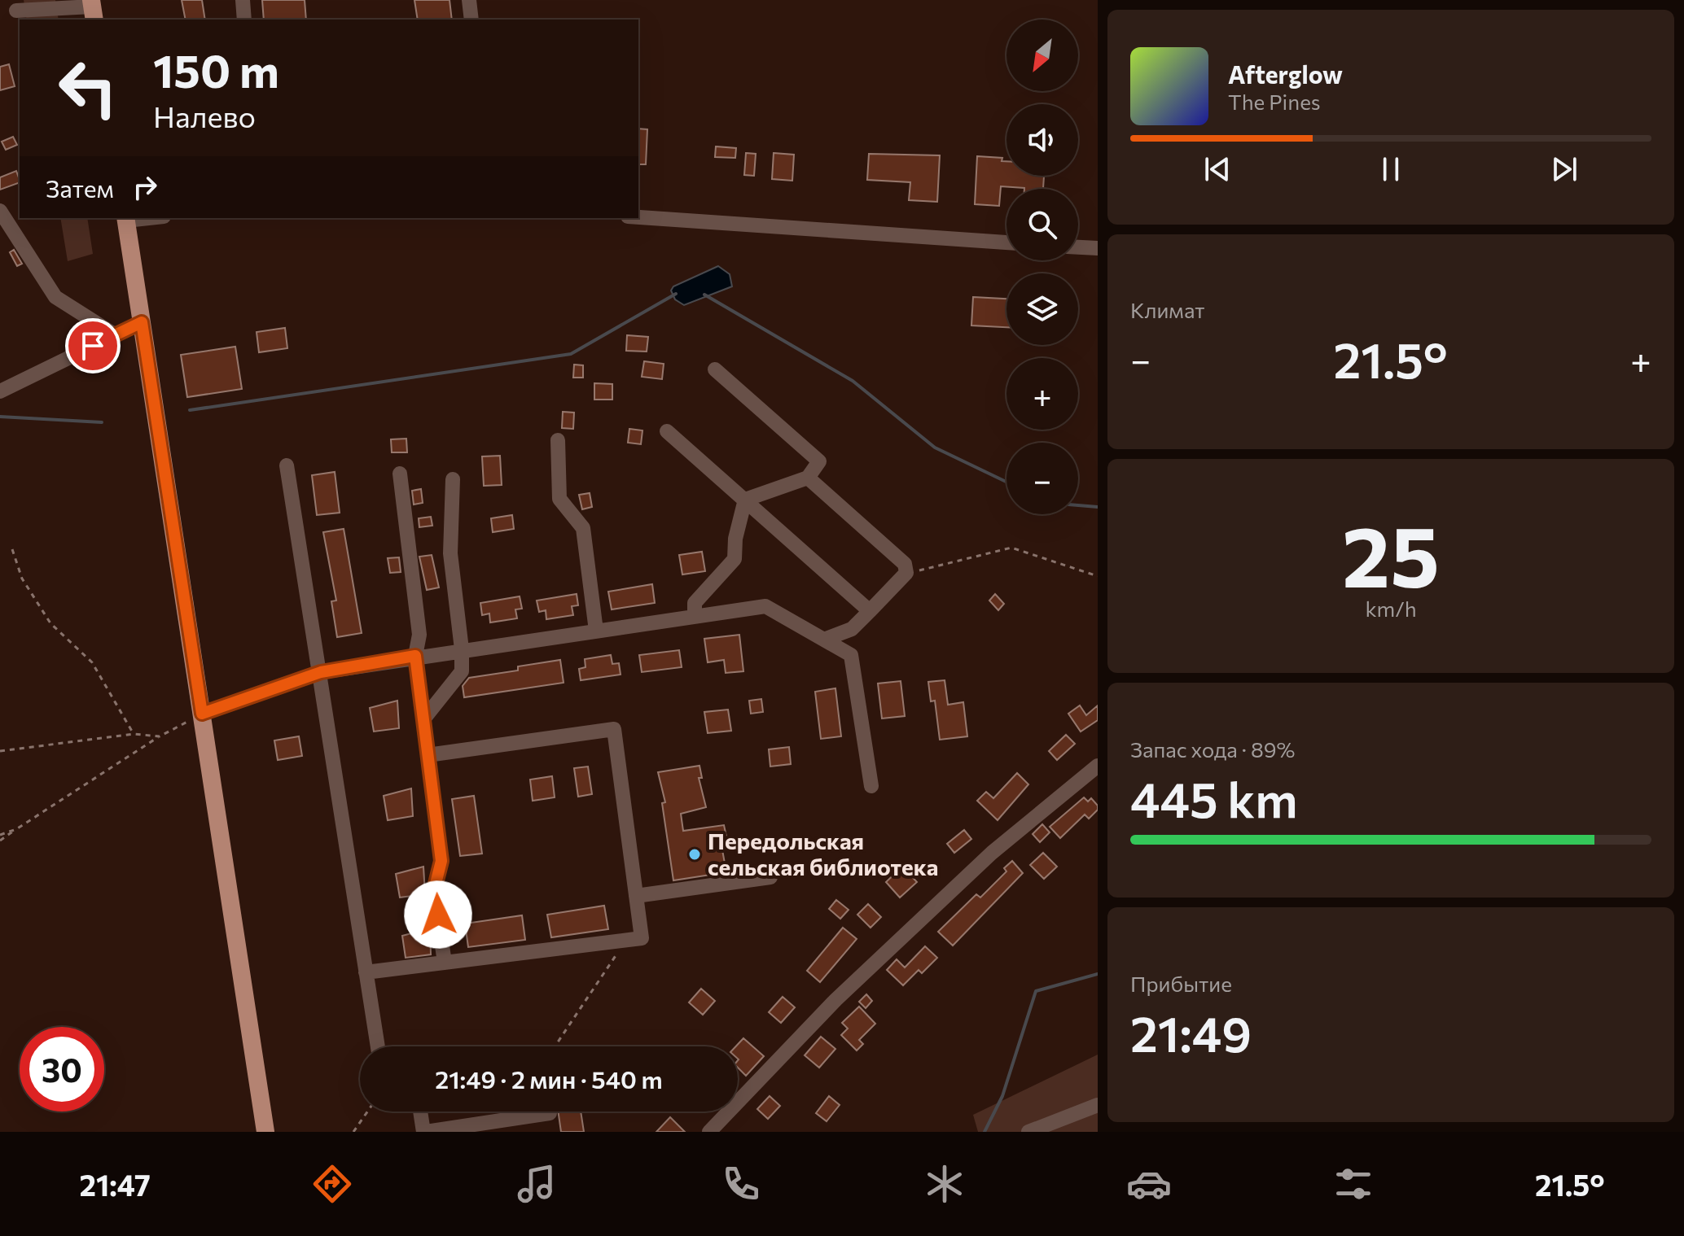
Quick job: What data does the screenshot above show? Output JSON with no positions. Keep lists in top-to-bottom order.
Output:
{
  "places": ["Передольская сельская библиотека"],
  "north": "bottom left",
  "page": {
    "map_buttons": ["+", "−"],
    "turn": ["150 m", "Налево"],
    "song": ["Afterglow", "The Pines"],
    "then": "Затем",
    "tile": [
      "Климат",
      ["25", "km/h"],
      ["Запас хода · 89%", "445 km"],
      ["Прибытие", "21:49"]
    ],
    "heat": ["−", "21.5°", "+"],
    "limit": "30",
    "trip": "21:49 · 2 мин · 540 m",
    "tabs": ["21:47", "21.5°"]
  }
}
